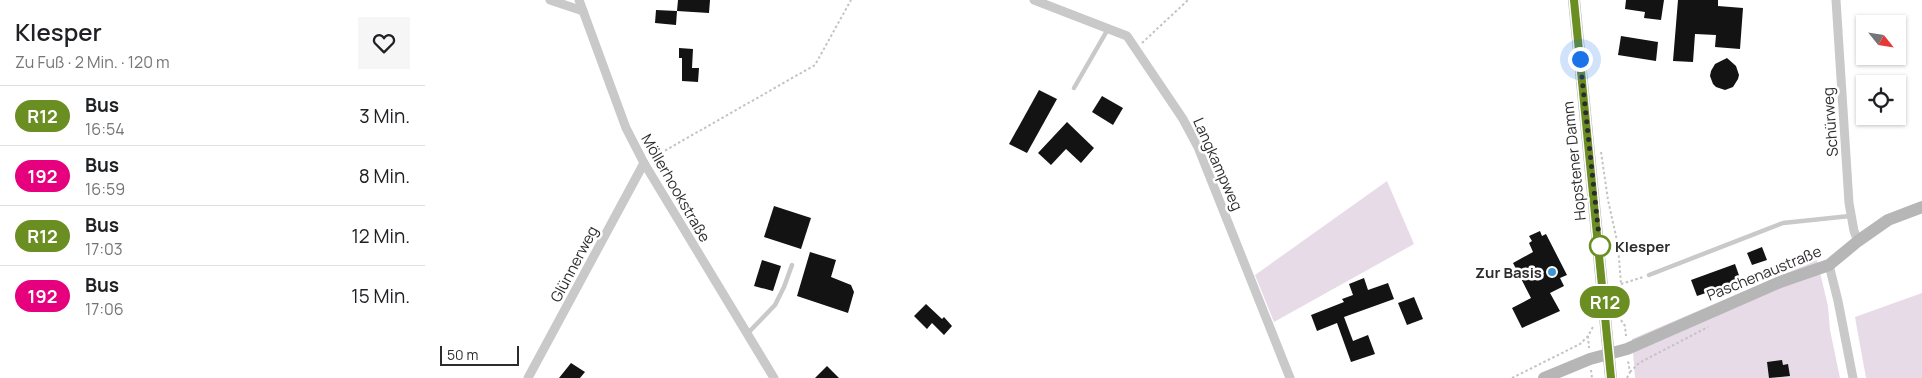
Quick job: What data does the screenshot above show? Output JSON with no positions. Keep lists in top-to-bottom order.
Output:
{
  "streets": {
    "street": [
      "Schürweg",
      "Hopstener Damm",
      "Langkampweg",
      "Möllerhookstraße",
      "Glünnerweg",
      "Paschenaustraße"
    ]
  },
  "crossings": [
    ["Schürweg", "Paschenaustraße"],
    ["Hopstener Damm", "Paschenaustraße"],
    ["Möllerhookstraße", "Glünnerweg"]
  ],
  "places": ["Klesper", "Zur Basis"],
  "lines": ["bus line R12"],
  "scale_bar": "50 m",
  "north": "bottom right",
  "page": {
    "heading": ["Klesper", "Zu Fuß · 2 Min. · 120 m"],
    "on_map": "R12",
    "list": [
      {
        "mark": "R12",
        "name": "Bus",
        "note": "16:54",
        "value": "3 Min."
      },
      {
        "mark": "192",
        "name": "Bus",
        "note": "16:59",
        "value": "8 Min."
      },
      {
        "mark": "R12",
        "name": "Bus",
        "note": "17:03",
        "value": "12 Min."
      },
      {
        "mark": "192",
        "name": "Bus",
        "note": "17:06",
        "value": "15 Min."
      }
    ],
    "scale": "50 m"
  }
}
